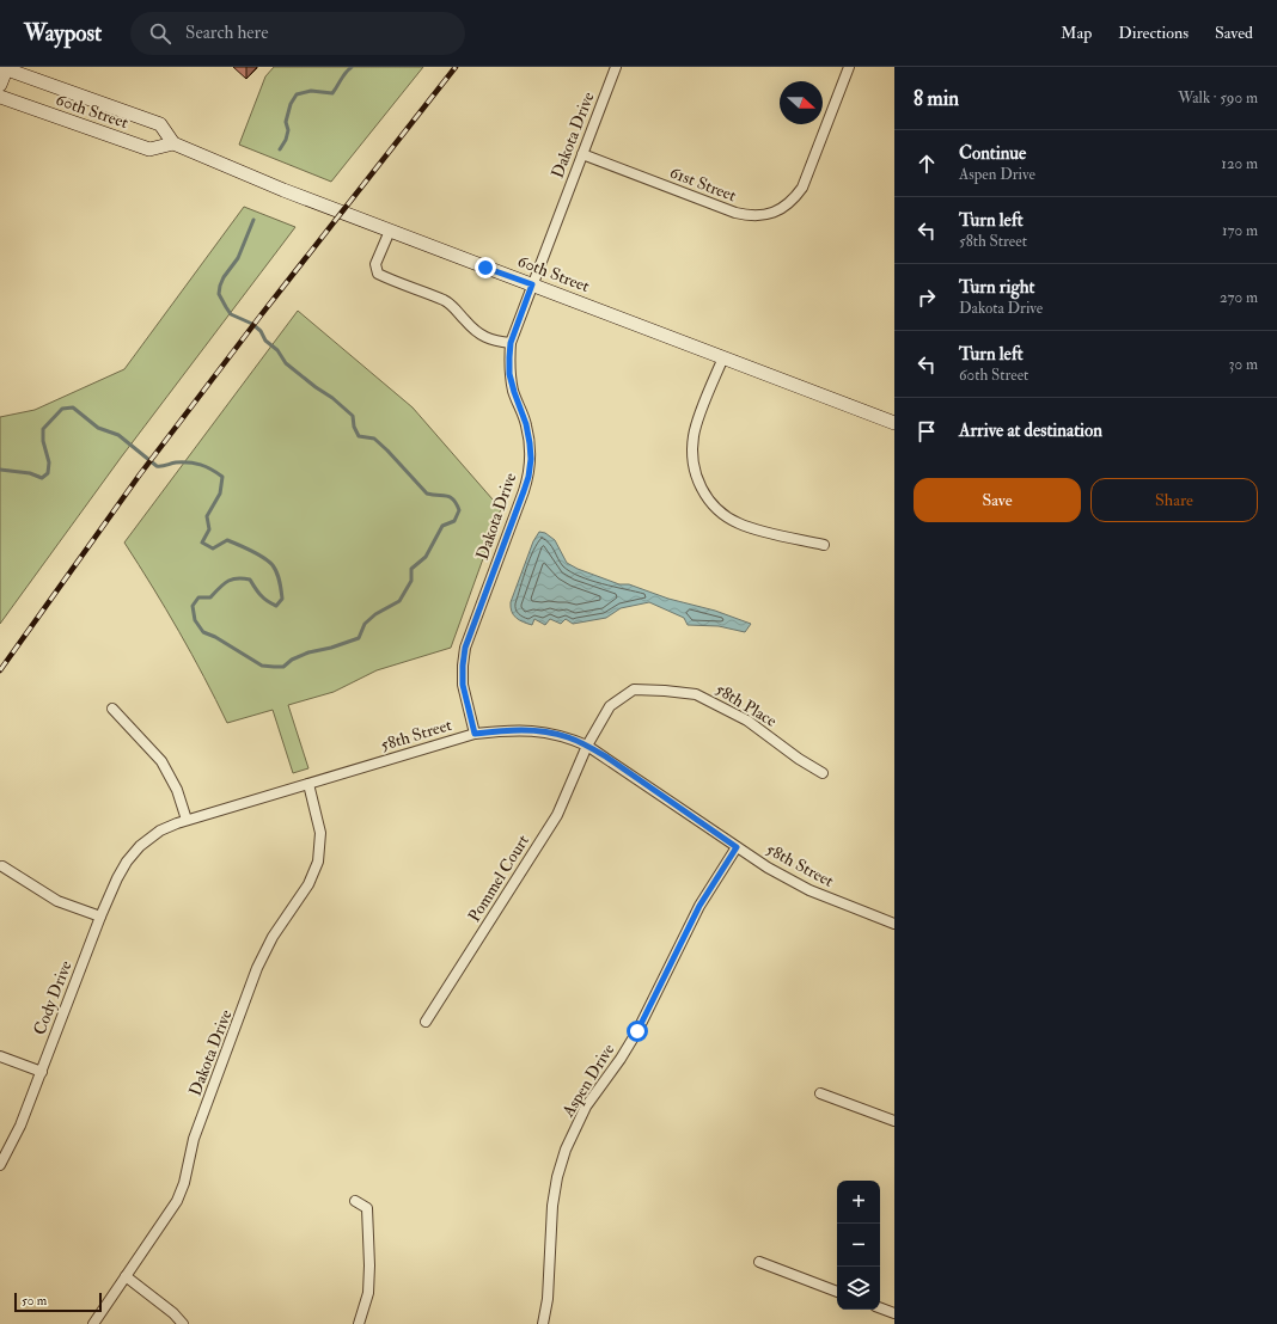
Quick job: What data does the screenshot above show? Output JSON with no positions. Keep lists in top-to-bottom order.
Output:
{
  "streets": {
    "main road": ["60th Street"],
    "street": [
      "Dakota Drive",
      "61st Street",
      "58th Place",
      "58th Street",
      "Pommel Court",
      "Cody Drive",
      "Aspen Drive"
    ]
  },
  "crossings": [
    ["60th Street", "Dakota Drive"],
    ["Dakota Drive", "61st Street"],
    ["Dakota Drive", "58th Street"],
    ["58th Place", "58th Street"],
    ["58th Place", "Pommel Court"],
    ["58th Street", "Pommel Court"],
    ["58th Street", "Cody Drive"],
    ["58th Street", "Aspen Drive"]
  ],
  "scale_bar": "50 m",
  "north": "right",
  "page": {
    "header": "Waypost",
    "search": "Search here",
    "nav": ["Map", "Directions", "Saved"],
    "heading": ["8 min", "Walk · 590 m"],
    "list": [
      ["Continue", "Aspen Drive", "120 m"],
      ["Turn left", "58th Street", "170 m"],
      ["Turn right", "Dakota Drive", "270 m"],
      ["Turn left", "60th Street", "30 m"],
      "Arrive at destination"
    ],
    "buttons": ["Save", "Share"],
    "map_buttons": ["+", "−"],
    "scale": "50 m"
  }
}
